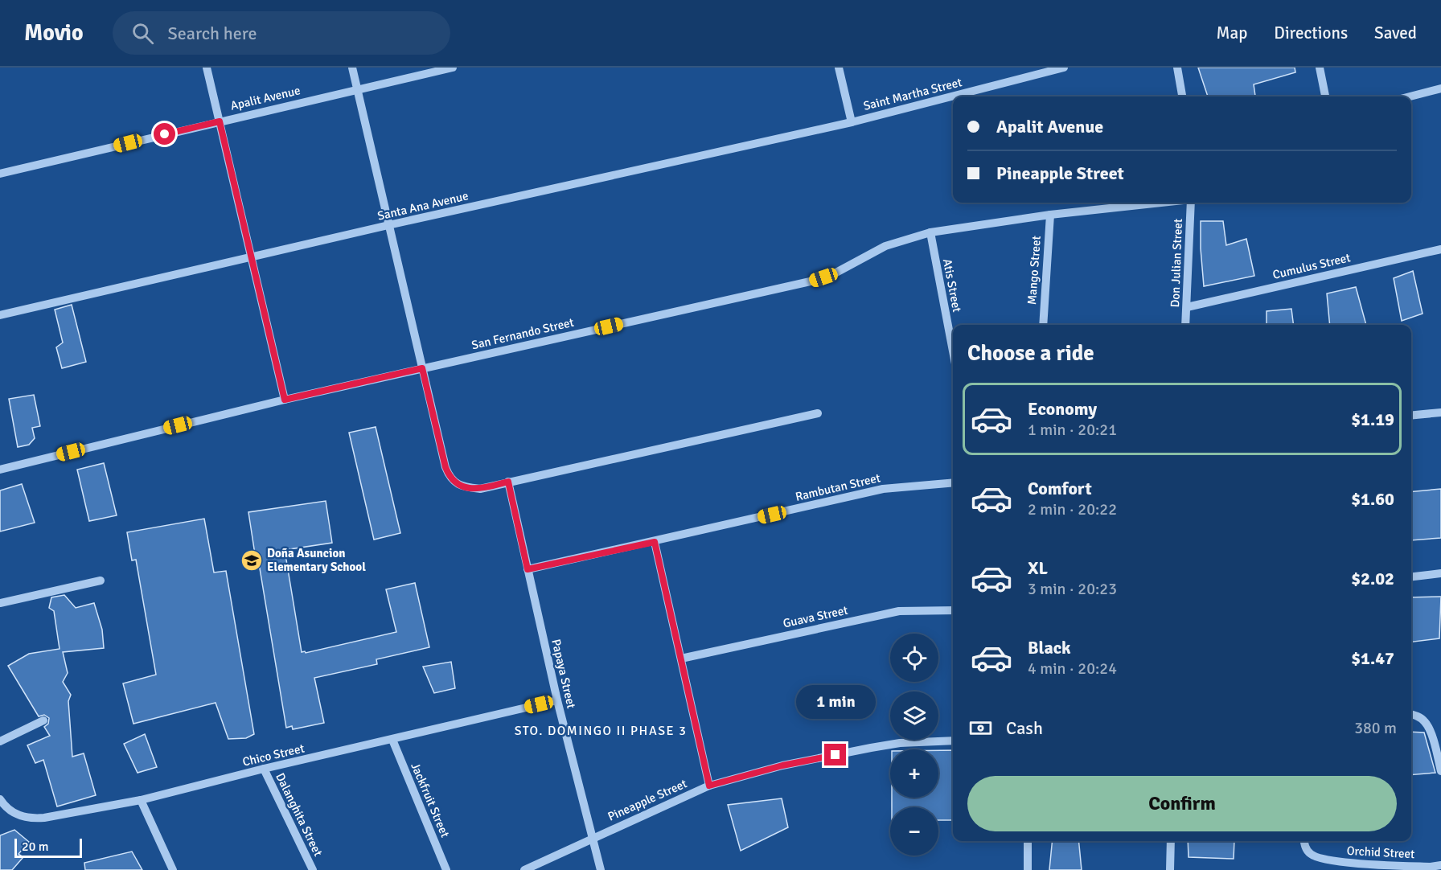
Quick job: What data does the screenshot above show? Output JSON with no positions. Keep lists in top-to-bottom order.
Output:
{
  "streets": {
    "street": [
      "Saint Martha Street",
      "Apalit Avenue",
      "Santa Ana Avenue",
      "Don Julian Street",
      "Cumulus Street",
      "Mango Street",
      "Atis Street",
      "San Fernando Street",
      "Rambutan Street",
      "Guava Street",
      "Papaya Street",
      "Chico Street",
      "Jackfruit Street",
      "Pineapple Street",
      "Dalanghita Street",
      "Orchid Street"
    ]
  },
  "crossings": [
    ["Saint Martha Street", "Santa Ana Avenue"],
    ["Don Julian Street", "Cumulus Street"],
    ["Mango Street", "San Fernando Street"],
    ["Atis Street", "San Fernando Street"],
    ["Rambutan Street", "Papaya Street"],
    ["Papaya Street", "Chico Street"],
    ["Papaya Street", "Pineapple Street"],
    ["Chico Street", "Jackfruit Street"],
    ["Chico Street", "Dalanghita Street"]
  ],
  "districts": ["STO. DOMINGO II PHASE 3"],
  "places": {
    "school or university": ["Doña Asuncion Elementary School"]
  },
  "scale_bar": "20 m",
  "page": {
    "header": "Movio",
    "search": "Search here",
    "nav": ["Map", "Directions", "Saved"],
    "banner": ["Apalit Avenue", "Pineapple Street"],
    "heading": "Choose a ride",
    "list": [
      {
        "name": "Economy",
        "note": "1 min · 20:21",
        "value": "$1.19"
      },
      {
        "name": "Comfort",
        "note": "2 min · 20:22",
        "value": "$1.60"
      },
      {
        "name": "XL",
        "note": "3 min · 20:23",
        "value": "$2.02"
      },
      {
        "name": "Black",
        "note": "4 min · 20:24",
        "value": "$1.47"
      }
    ],
    "map_buttons": ["+", "−"],
    "bubble": "1 min",
    "pay": ["Cash", "380 m"],
    "buttons": "Confirm",
    "scale": "20 m"
  }
}
